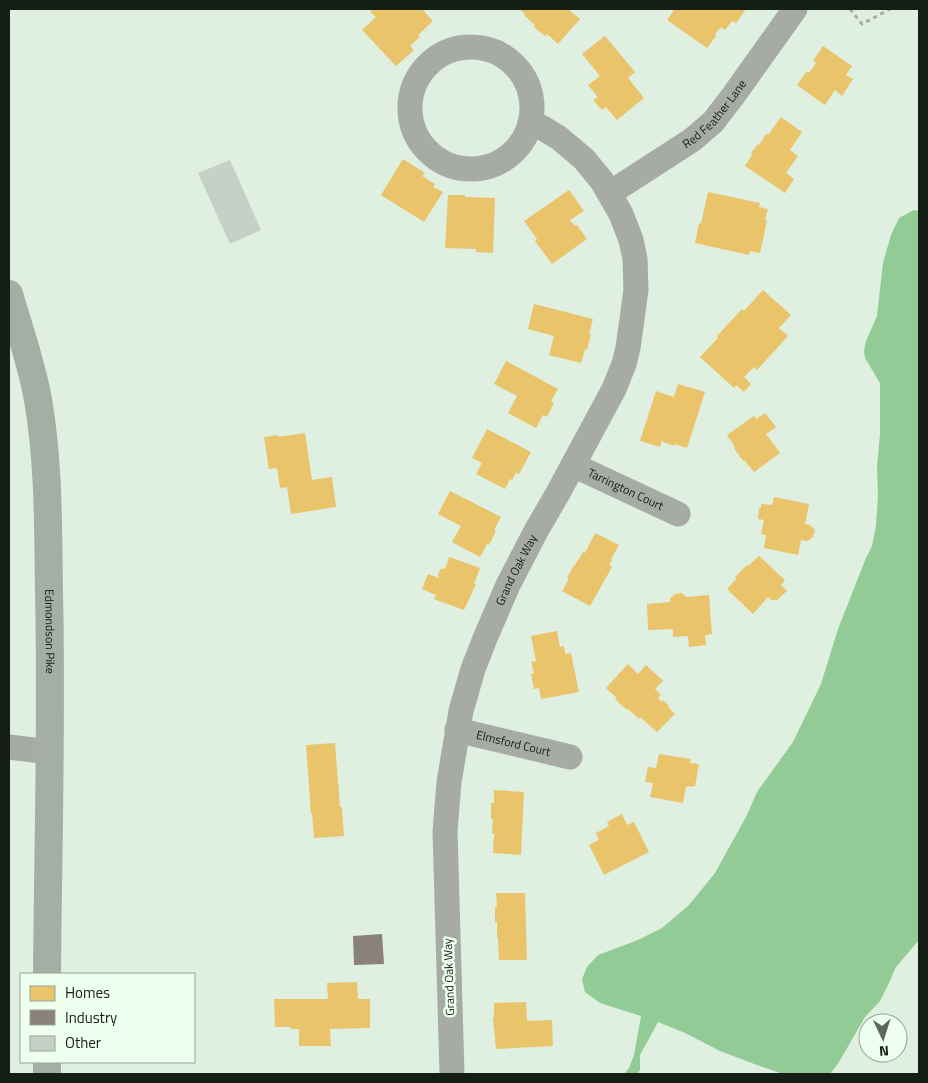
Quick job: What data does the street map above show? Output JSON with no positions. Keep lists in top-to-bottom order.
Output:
{
  "streets": {
    "main road": ["Edmondson Pike"],
    "street": [
      "Red Feather Lane",
      "Tarrington Court",
      "Grand Oak Way",
      "Elmsford Court"
    ]
  },
  "crossings": [
    ["Red Feather Lane", "Grand Oak Way"],
    ["Tarrington Court", "Grand Oak Way"],
    ["Grand Oak Way", "Elmsford Court"]
  ],
  "legend": ["Homes", "Industry", "Other"],
  "north": "bottom"
}
